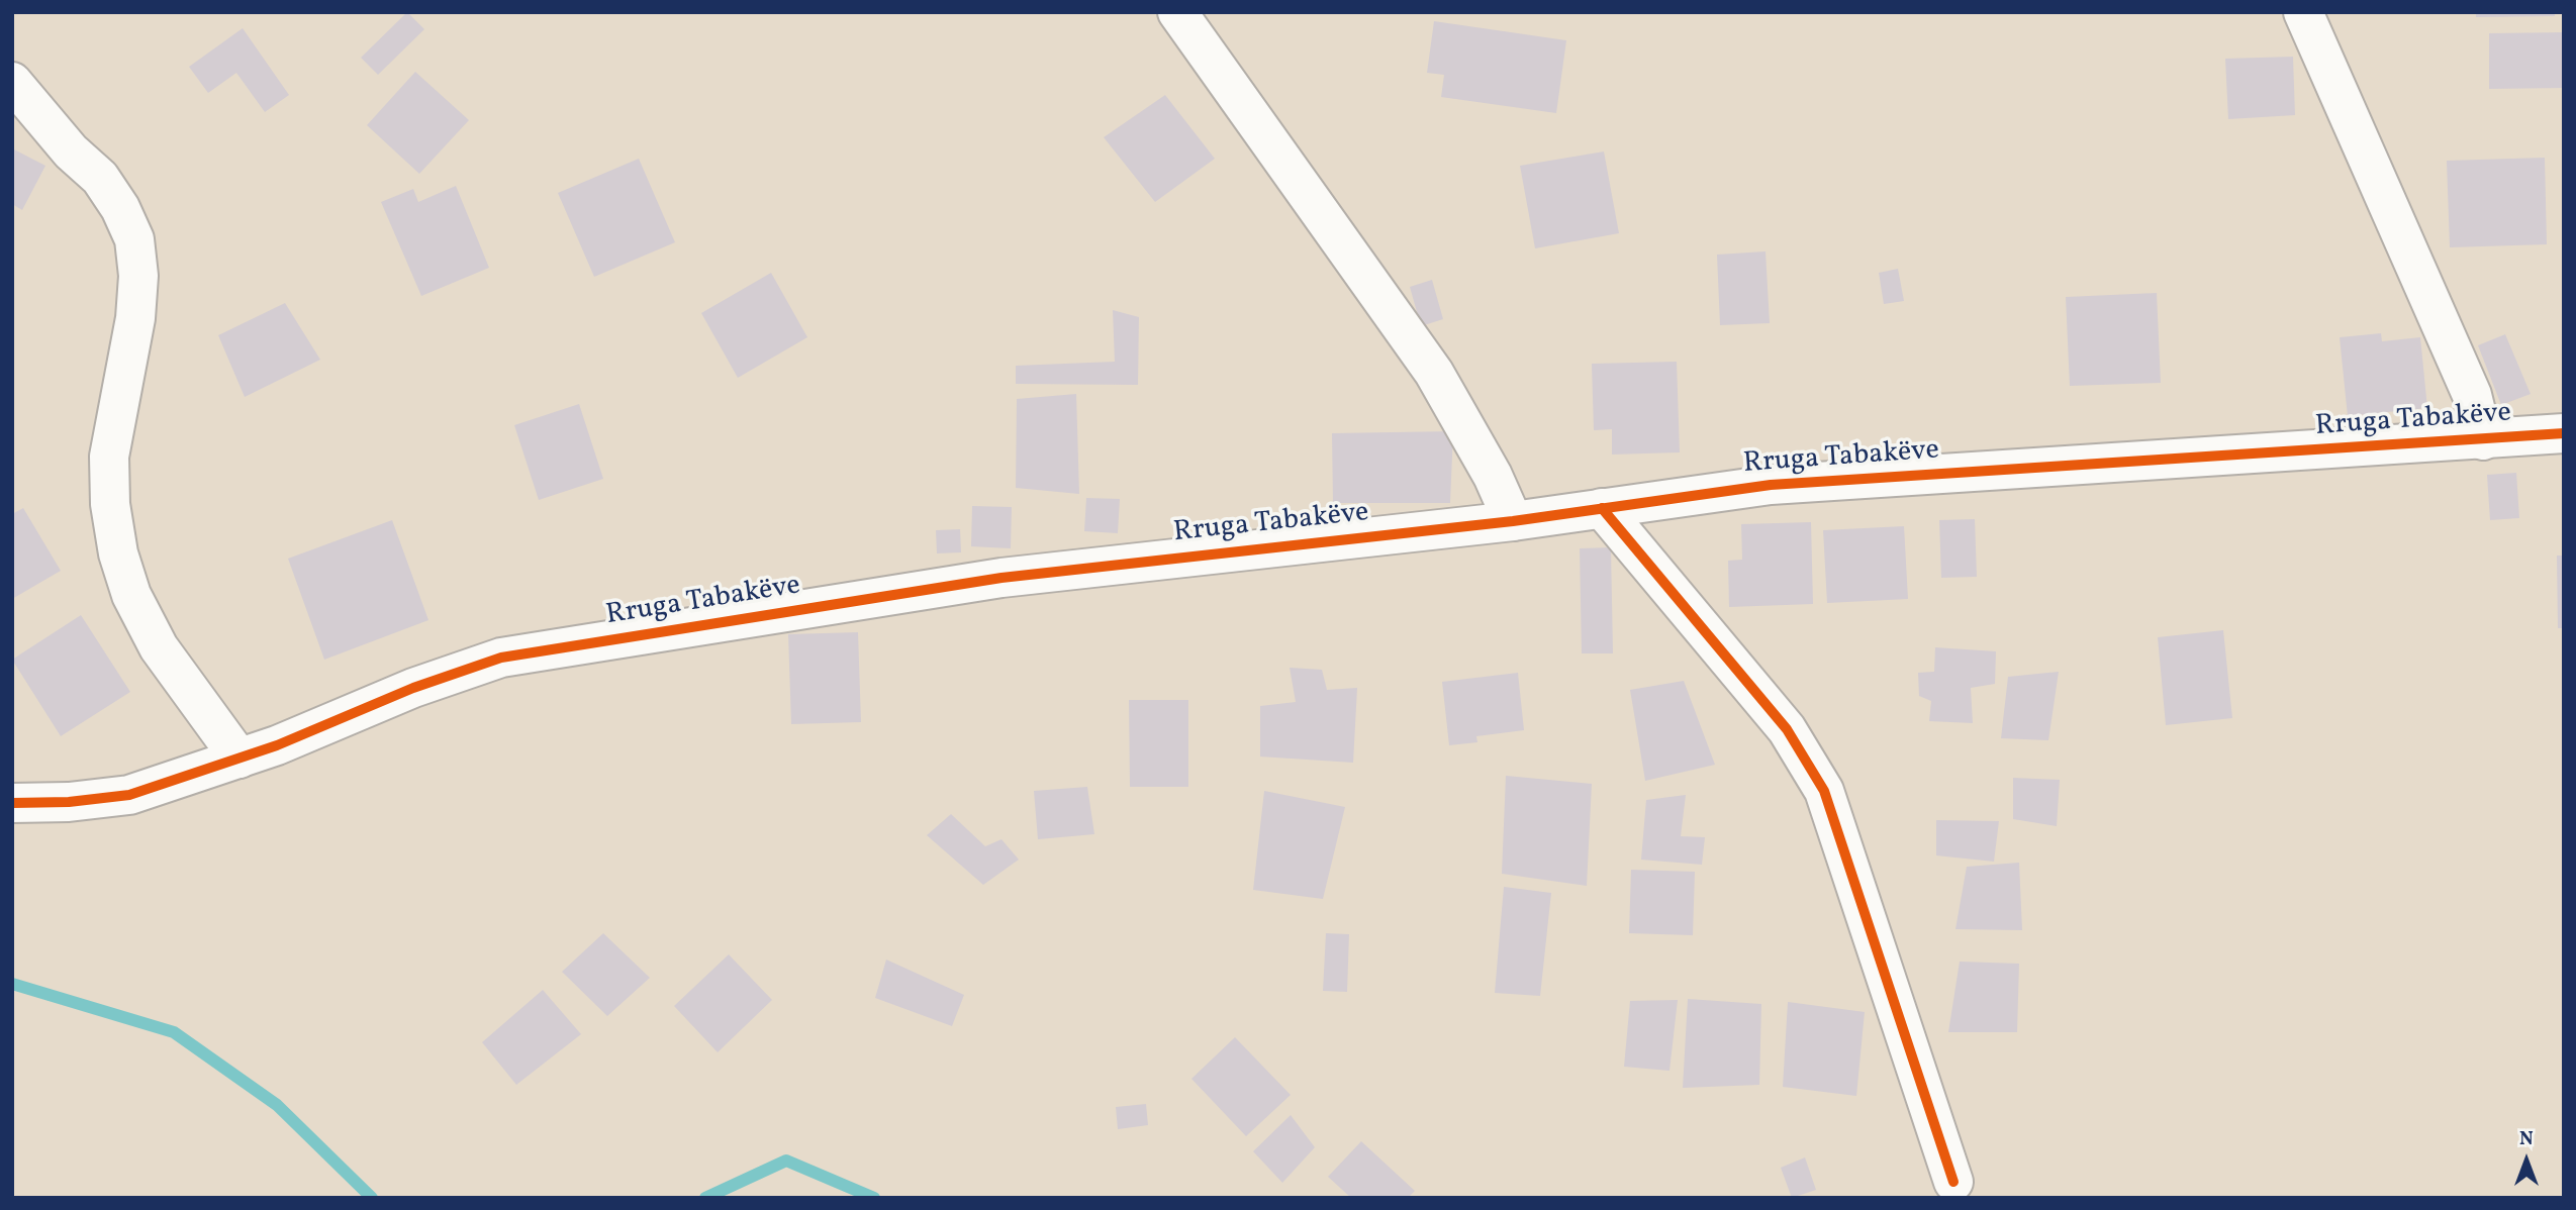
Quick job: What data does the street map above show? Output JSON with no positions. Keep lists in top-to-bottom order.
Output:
{
  "streets": {
    "street": ["Rruga Tabakëve"]
  },
  "north": "top"
}
